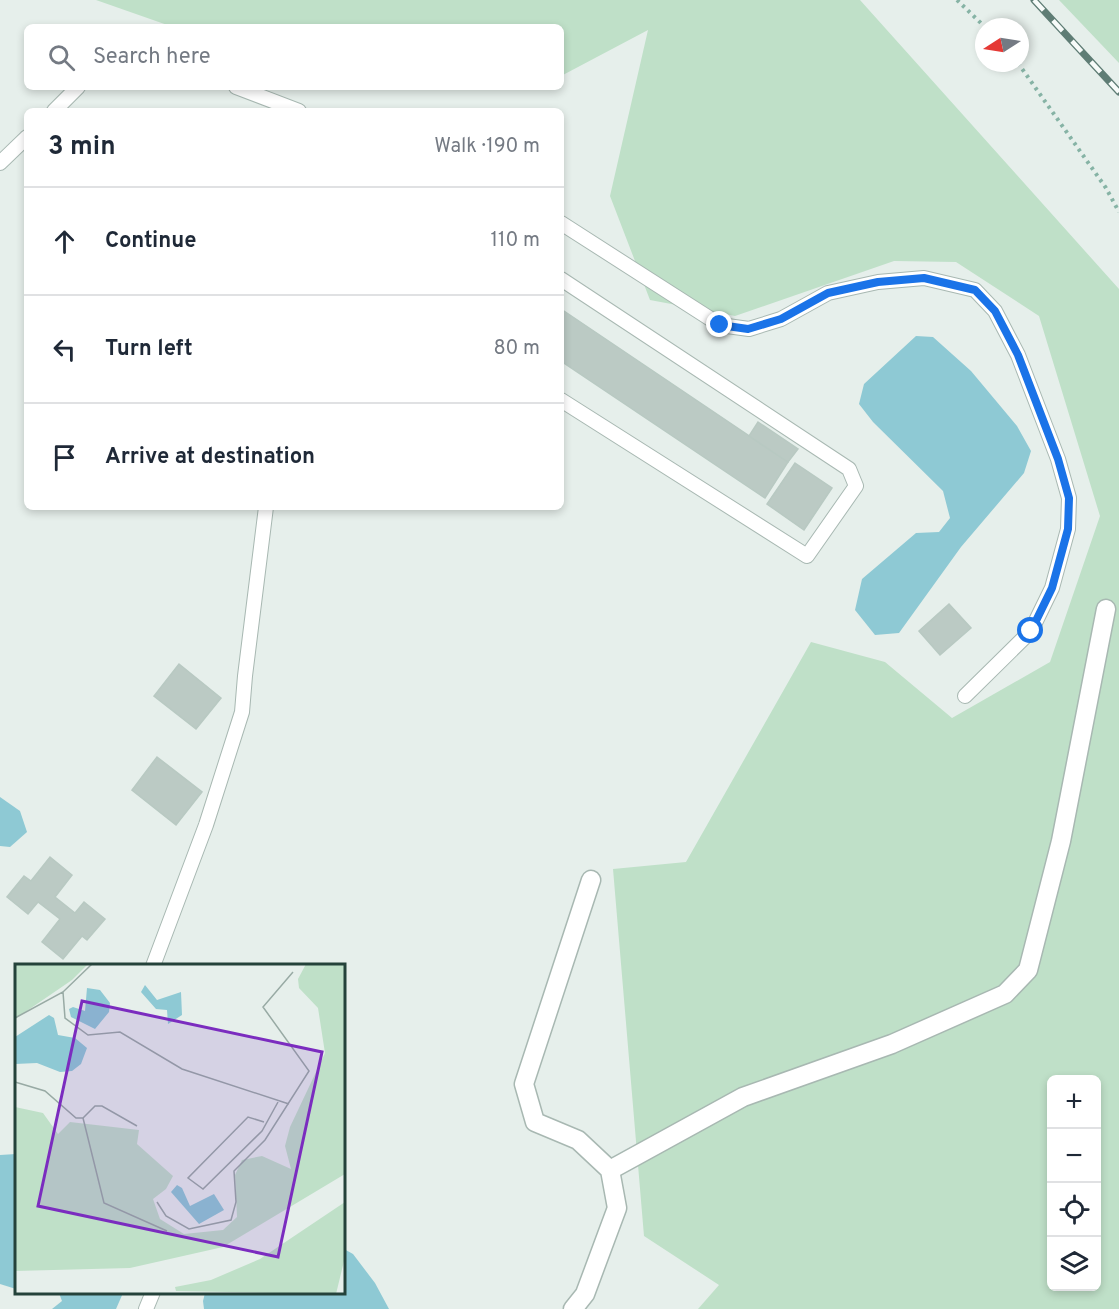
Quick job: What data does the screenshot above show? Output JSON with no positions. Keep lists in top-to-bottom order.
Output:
{
  "north": "left",
  "page": {
    "search": "Search here",
    "heading": ["3 min", "Walk · 190 m"],
    "list": [
      ["Continue", "110 m"],
      ["Turn left", "80 m"],
      "Arrive at destination"
    ],
    "map_buttons": ["+", "−"]
  }
}
